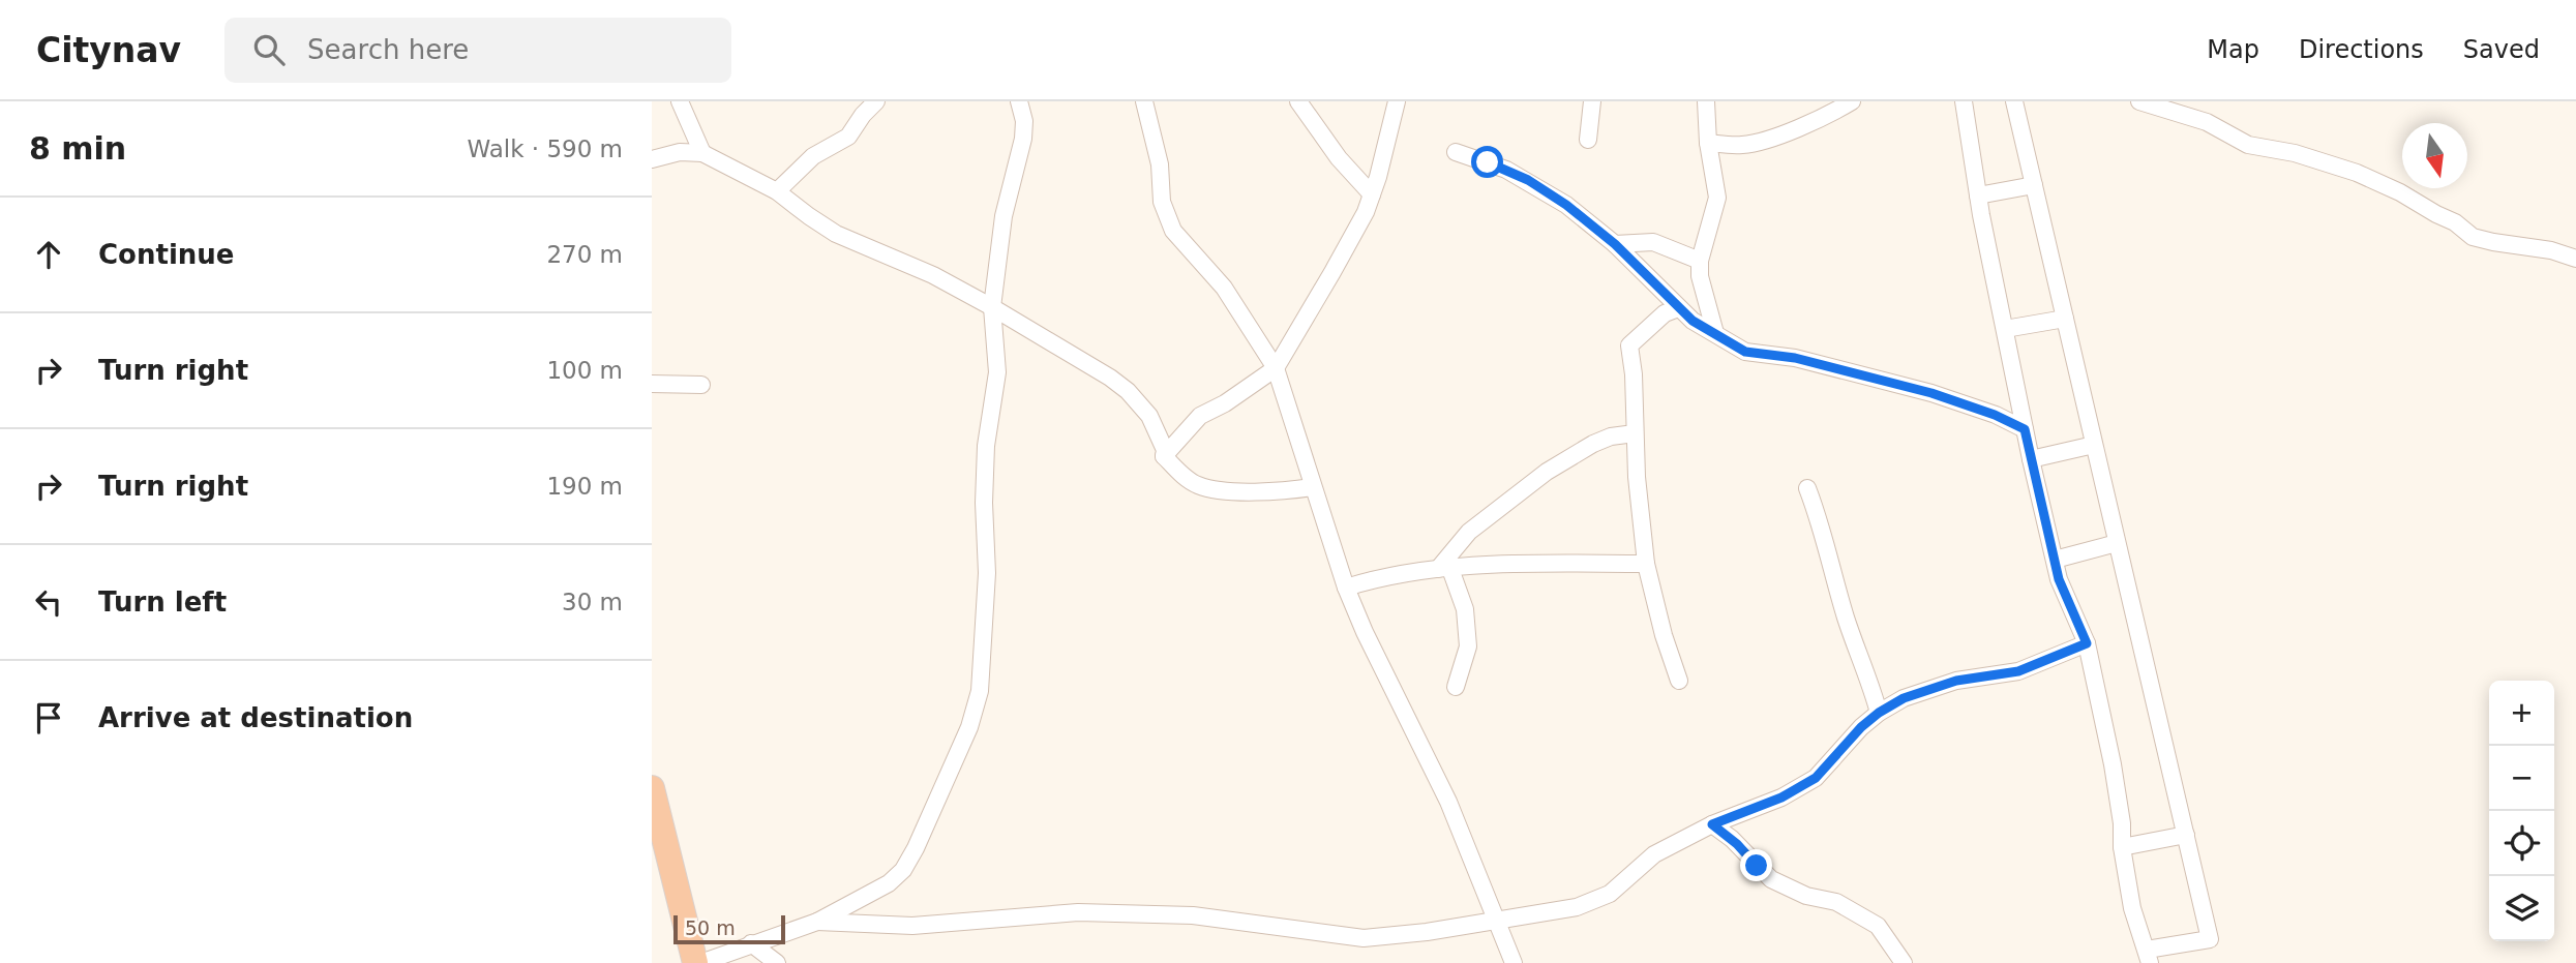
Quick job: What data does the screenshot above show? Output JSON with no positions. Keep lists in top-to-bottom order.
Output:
{
  "scale_bar": "50 m",
  "north": "bottom",
  "page": {
    "header": "Citynav",
    "search": "Search here",
    "nav": ["Map", "Directions", "Saved"],
    "heading": ["8 min", "Walk · 590 m"],
    "list": [
      ["Continue", "270 m"],
      ["Turn right", "100 m"],
      ["Turn right", "190 m"],
      ["Turn left", "30 m"],
      "Arrive at destination"
    ],
    "map_buttons": ["+", "−"],
    "scale": "50 m"
  }
}
